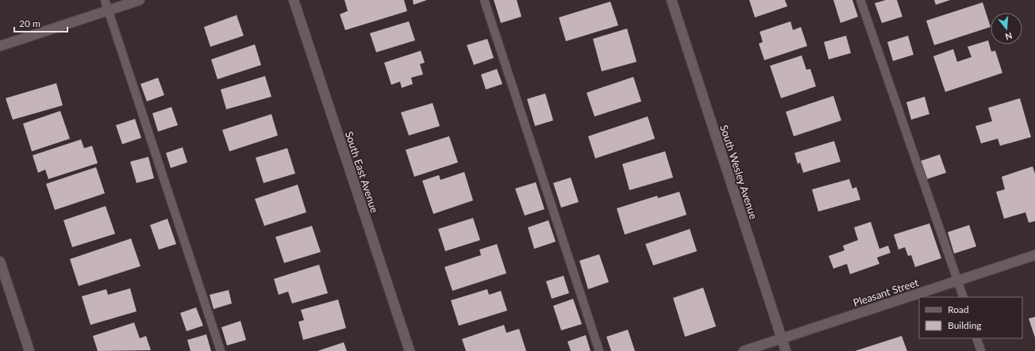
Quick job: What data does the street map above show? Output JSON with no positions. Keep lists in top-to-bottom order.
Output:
{
  "streets": {
    "street": ["South East Avenue", "South Wesley Avenue", "Pleasant Street"]
  },
  "crossings": [
    ["South Wesley Avenue", "Pleasant Street"]
  ],
  "legend": ["Road", "Building"],
  "scale_bar": "20 m",
  "north": "bottom"
}
